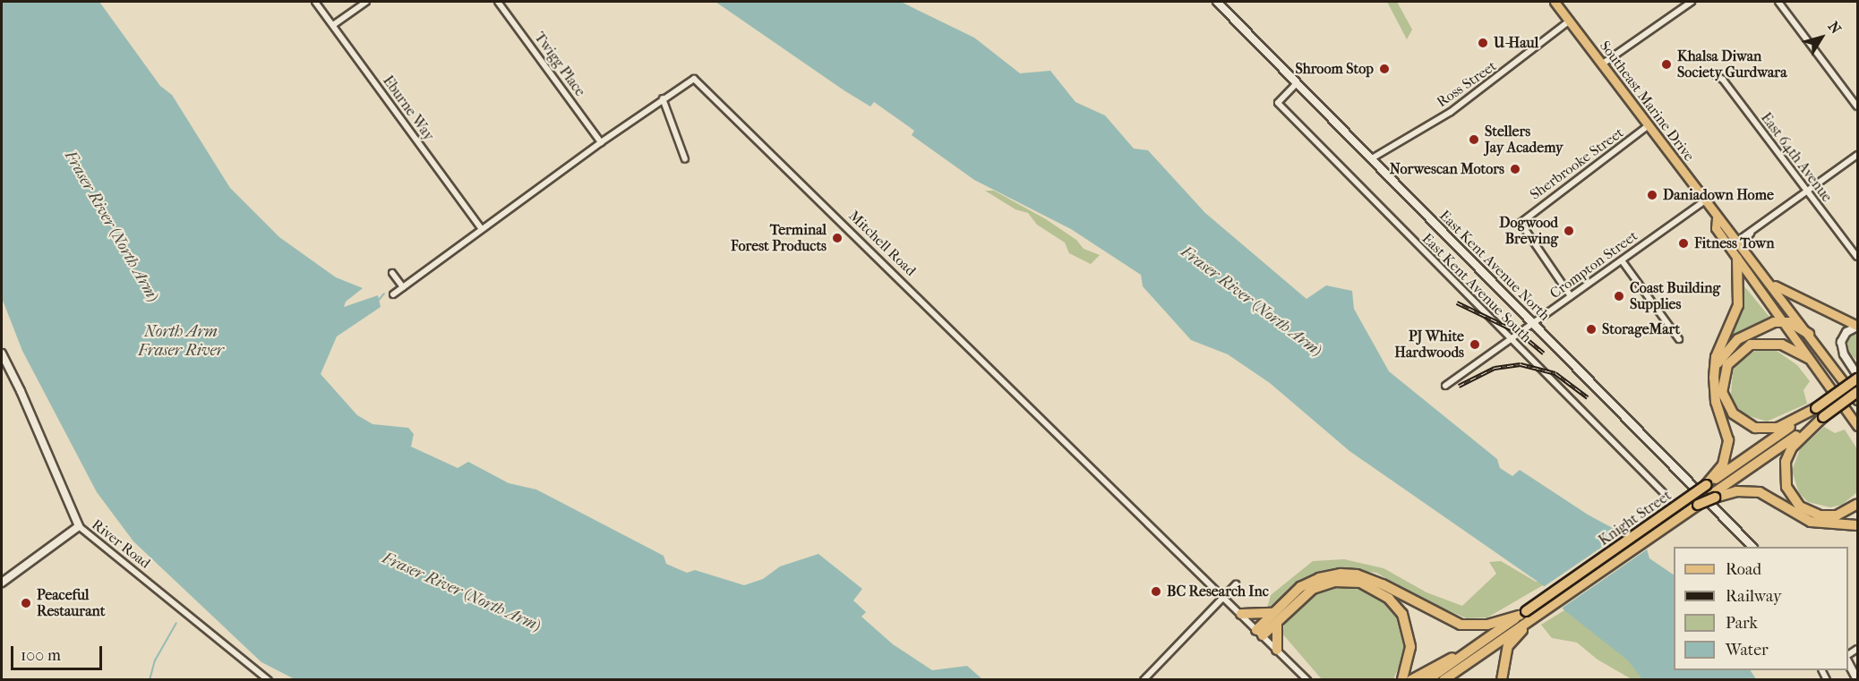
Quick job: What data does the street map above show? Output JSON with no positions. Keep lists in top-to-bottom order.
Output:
{
  "streets": {
    "highway": ["Knight Street"],
    "main road": ["Southeast Marine Drive"],
    "street": [
      "Twigg Place",
      "Ross Street",
      "Eburne Way",
      "East 64th Avenue",
      "Sherbrooke Street",
      "Mitchell Road",
      "Crompton Street",
      "East Kent Avenue North",
      "East Kent Avenue South",
      "River Road"
    ]
  },
  "crossings": [
    ["Twigg Place", "Mitchell Road"],
    ["Ross Street", "Southeast Marine Drive"],
    ["Ross Street", "East Kent Avenue North"],
    ["Southeast Marine Drive", "Sherbrooke Street"],
    ["Southeast Marine Drive", "Crompton Street"],
    ["Eburne Way", "Mitchell Road"],
    ["Sherbrooke Street", "Crompton Street"],
    ["Crompton Street", "East Kent Avenue North"],
    ["Crompton Street", "East Kent Avenue South"],
    ["East Kent Avenue North", "East Kent Avenue South"]
  ],
  "water": ["Fraser River (North Arm)", "North Arm Fraser River"],
  "places": [
    "U-Haul",
    "Khalsa Diwan Society Gurdwara",
    "Shroom Stop",
    "Stellers Jay Academy",
    "Norwescan Motors",
    "Daniadown Home",
    "Dogwood Brewing",
    "Terminal Forest Products",
    "Fitness Town",
    "Coast Building Supplies",
    "StorageMart",
    "PJ White Hardwoods",
    "BC Research Inc",
    "Peaceful Restaurant"
  ],
  "legend": [
    "Road",
    "Railway",
    "Park",
    "Water"
  ],
  "scale_bar": "100 m",
  "north": "top right"
}
